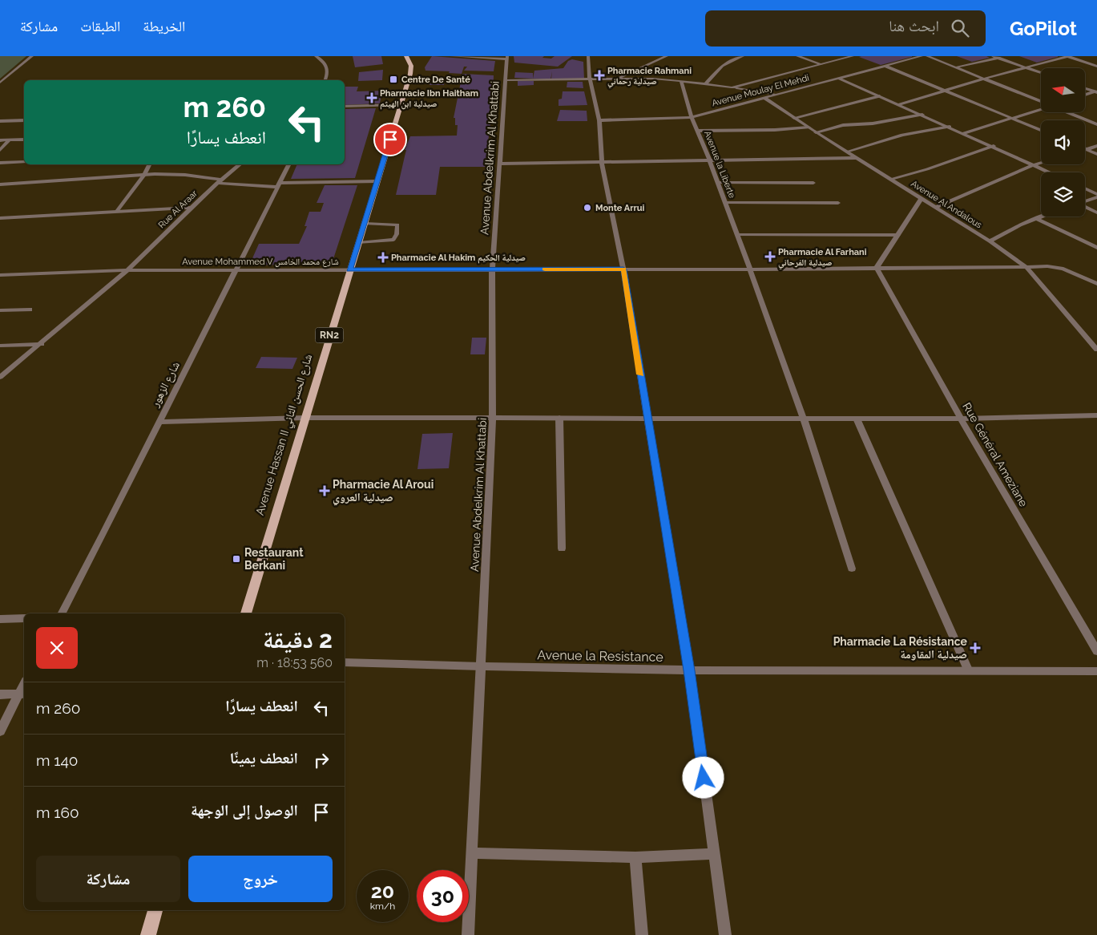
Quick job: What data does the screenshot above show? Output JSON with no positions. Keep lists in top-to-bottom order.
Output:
{
  "streets": {
    "main road": ["RN2", "Avenue Hassan II شارع الحسن الثاني"],
    "street": [
      "Avenue Moulay El Mehdi",
      "Avenue Abdelkrim Al Khattabi",
      "Avenue la Liberte",
      "Avenue Al Andalous",
      "Rue Al Araar",
      "Avenue Mohammed V شارع محمد الخامس",
      "شارع الزهور",
      "Rue Général Ameziane",
      "Avenue la Resistance"
    ]
  },
  "crossings": [
    ["Avenue Moulay El Mehdi", "Avenue la Liberte"],
    ["Avenue Moulay El Mehdi", "Avenue Al Andalous"],
    ["Avenue Abdelkrim Al Khattabi", "Avenue Mohammed V شارع محمد الخامس"],
    ["Avenue Abdelkrim Al Khattabi", "Avenue la Resistance"],
    ["Avenue la Liberte", "Avenue Mohammed V شارع محمد الخامس"],
    ["Avenue Al Andalous", "Avenue Mohammed V شارع محمد الخامس"],
    ["Rue Al Araar", "Avenue Mohammed V شارع محمد الخامس"],
    ["Avenue Mohammed V شارع محمد الخامس", "شارع الزهور"],
    ["Avenue Mohammed V شارع محمد الخامس", "Avenue Hassan II شارع الحسن الثاني"],
    ["Avenue Mohammed V شارع محمد الخامس", "Rue Général Ameziane"]
  ],
  "places": {
    "health": [
      "Pharmacie Rahmani صيدلية رحماني",
      "Pharmacie Ibn Haitham صيدلية ابن الهيثم",
      "Pharmacie Al Farhani صيدلية الفرحاني",
      "Pharmacie Al Hakim صيدلية الحكيم",
      "Pharmacie Al Aroui صيدلية العروي",
      "Pharmacie La Résistance صيدلية المقاومة"
    ],
    "transit": ["Centre De Santé", "Restaurant Berkani"],
    "other": ["Monte Arrui"]
  },
  "north": "left",
  "page": {
    "header": "GoPilot",
    "search": "ابحث هنا",
    "nav": ["الخريطة", "الطبقات", "مشاركة"],
    "turn": ["260 m", "انعطف يسارًا"],
    "heading": ["2 دقيقة", "560 m · 18:53"],
    "list": [
      {
        "name": "انعطف يسارًا",
        "value": "260 m"
      },
      {
        "name": "انعطف يمينًا",
        "value": "140 m"
      },
      {
        "name": "الوصول إلى الوجهة",
        "value": "160 m"
      }
    ],
    "buttons": ["خروج", "مشاركة"],
    "speed": "20 km/h",
    "limit": "30"
  }
}
